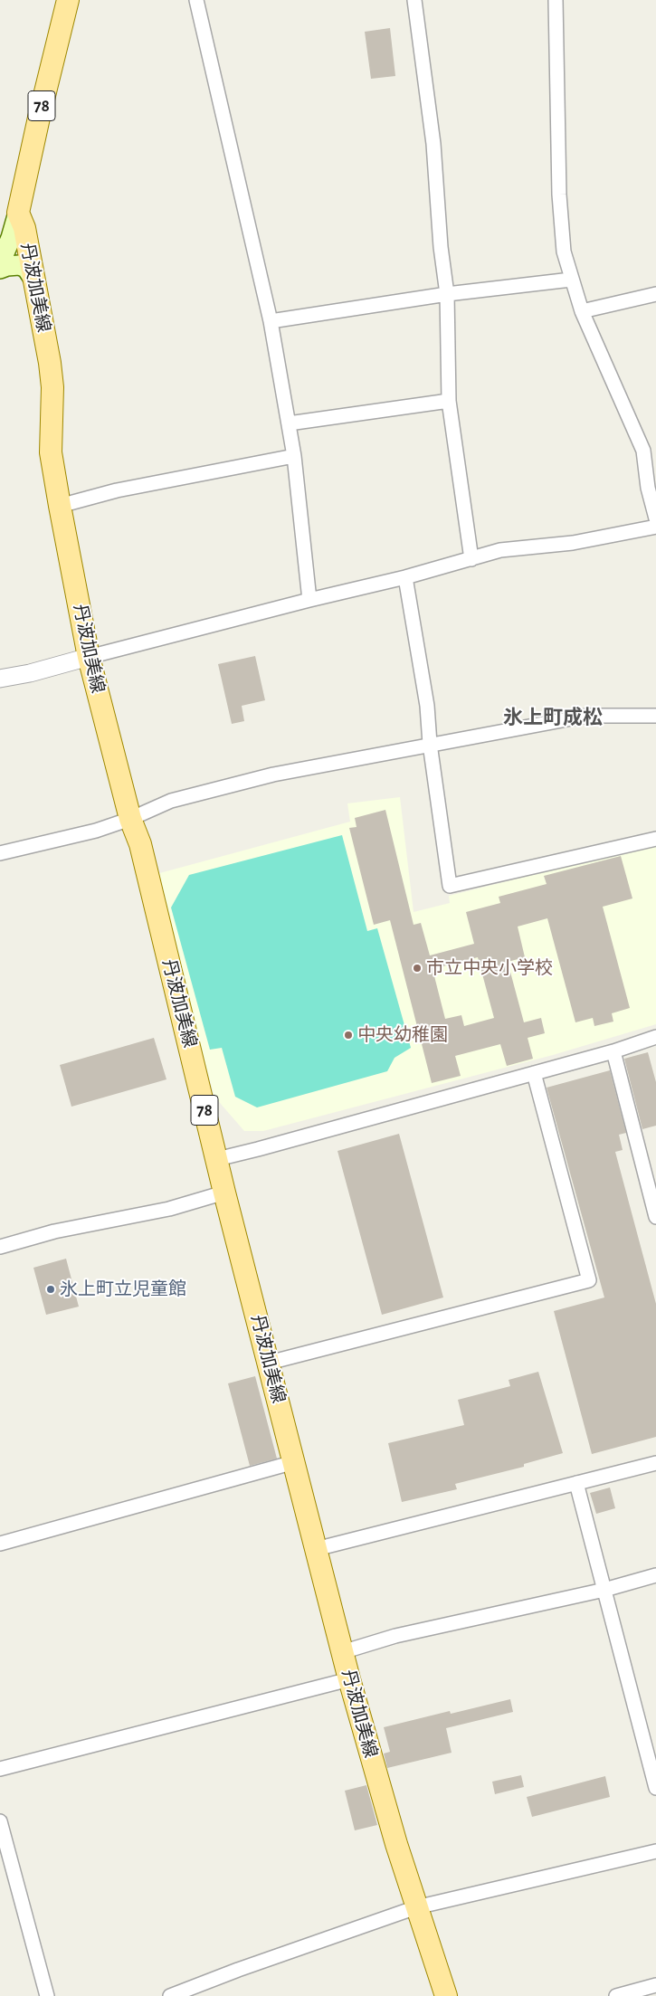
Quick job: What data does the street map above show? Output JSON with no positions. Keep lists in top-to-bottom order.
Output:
{
  "streets": {
    "main road": ["78", "丹波加美線"]
  },
  "crossings": [
    ["78", "丹波加美線"]
  ],
  "districts": ["氷上町成松"],
  "places": ["市立中央小学校", "中央幼稚園", "氷上町立児童館"]
}
